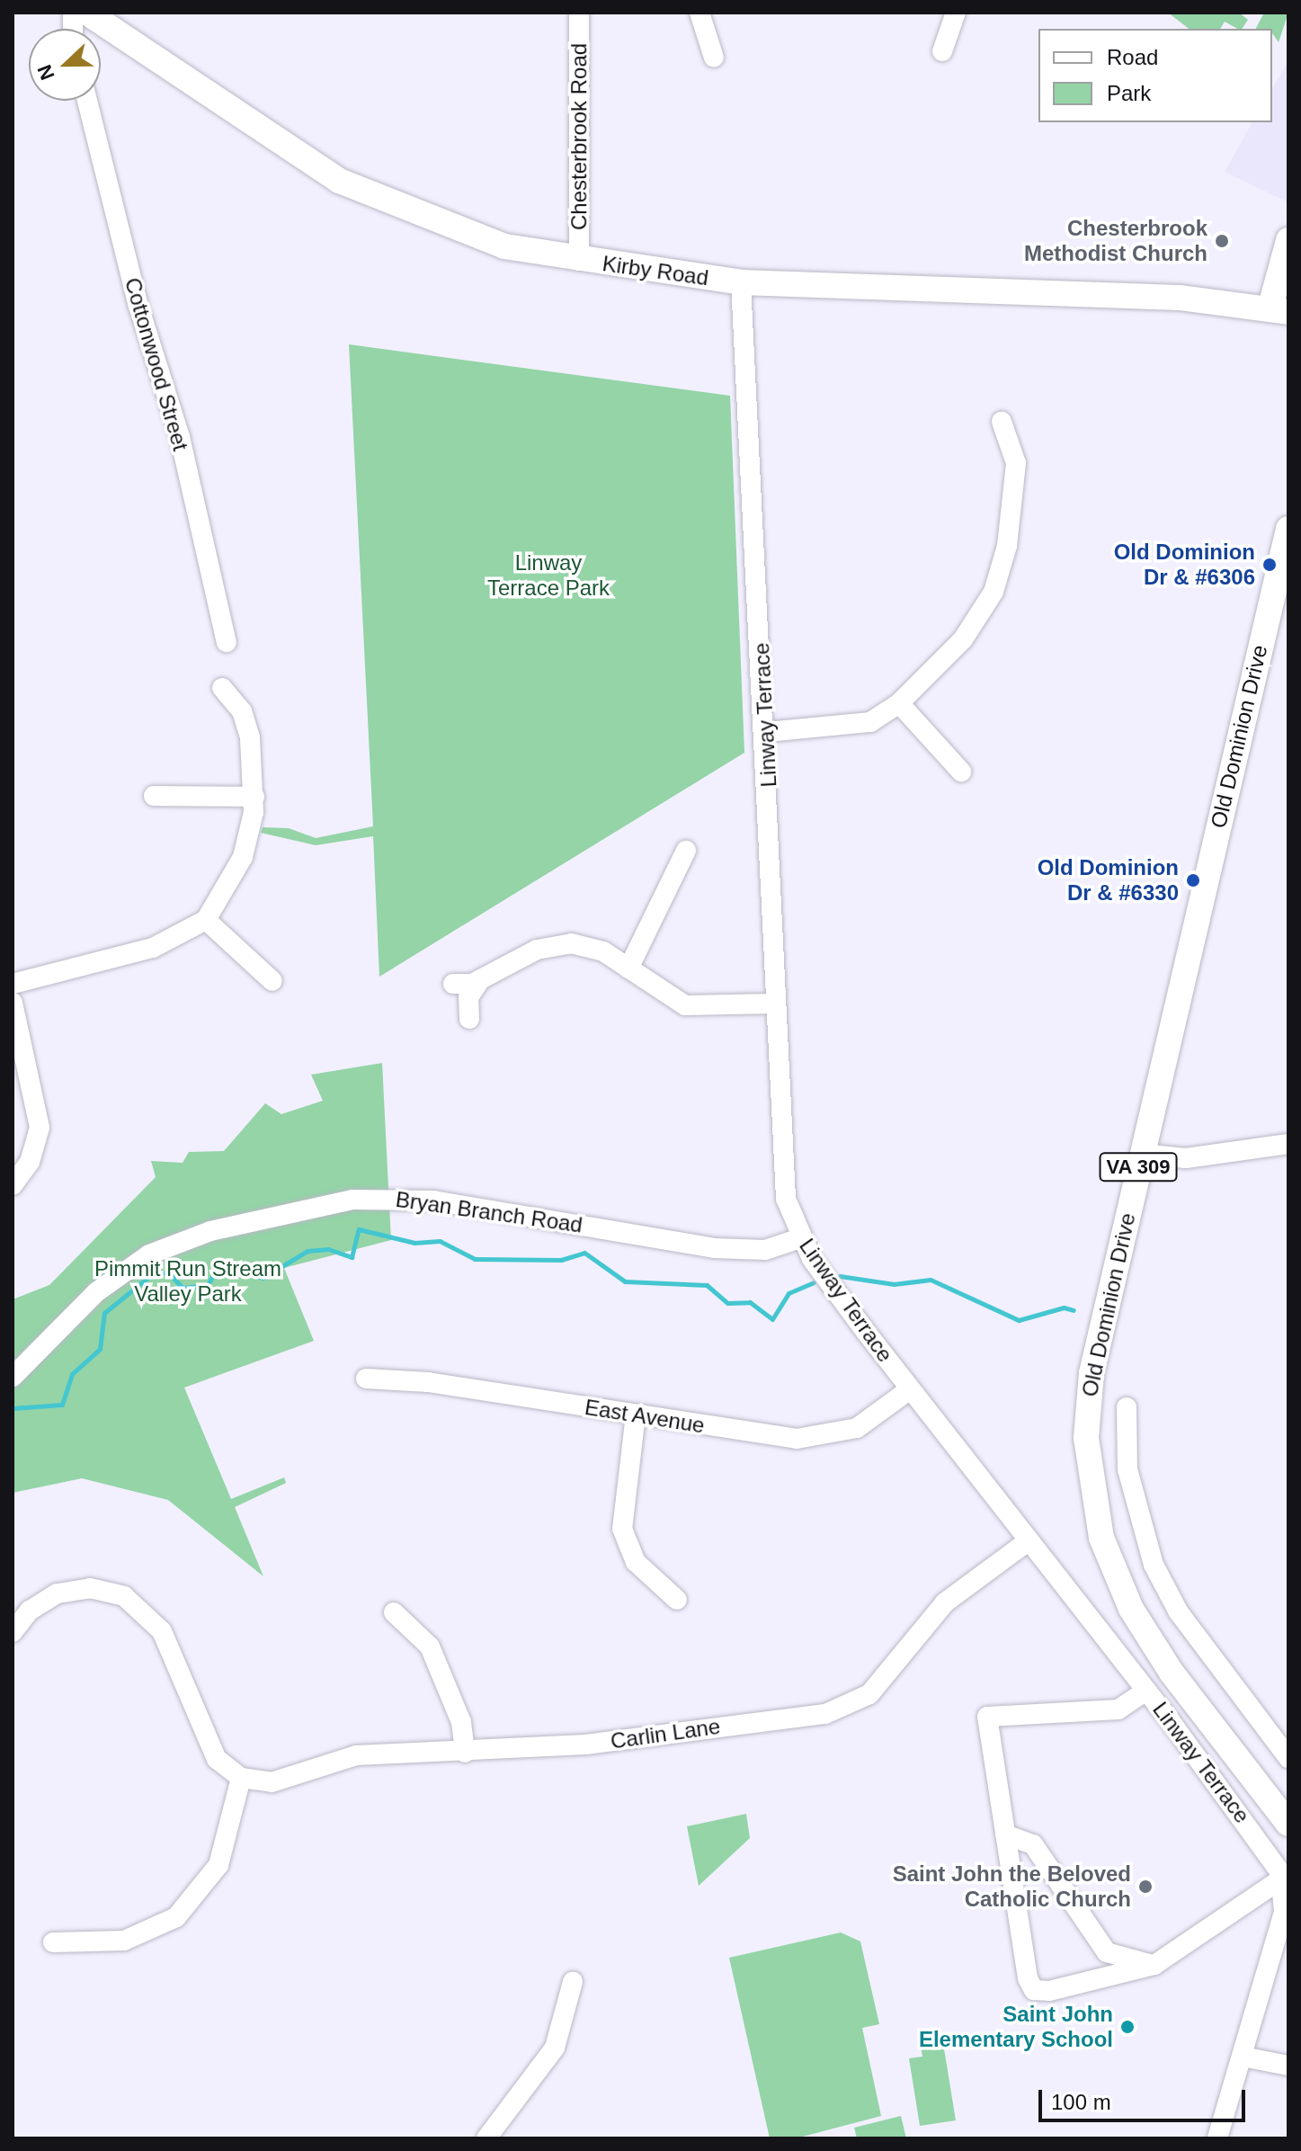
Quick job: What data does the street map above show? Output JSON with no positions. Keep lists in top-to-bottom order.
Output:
{
  "streets": {
    "main road": ["Kirby Road", "Old Dominion Drive", "VA 309"],
    "street": [
      "Chesterbrook Road",
      "Cottonwood Street",
      "Linway Terrace",
      "Bryan Branch Road",
      "East Avenue",
      "Carlin Lane"
    ]
  },
  "crossings": [
    ["Chesterbrook Road", "Kirby Road"],
    ["Kirby Road", "Linway Terrace"],
    ["Linway Terrace", "Bryan Branch Road"],
    ["Linway Terrace", "East Avenue"],
    ["Linway Terrace", "Carlin Lane"]
  ],
  "parks": ["Linway Terrace Park", "Pimmit Run Stream Valley Park"],
  "places": [
    "Chesterbrook Methodist Church",
    "Old Dominion Dr & #6306",
    "Old Dominion Dr & #6330",
    "Saint John the Beloved Catholic Church",
    "Saint John Elementary School"
  ],
  "legend": ["Road", "Park"],
  "scale_bar": "100 m",
  "north": "left"
}
